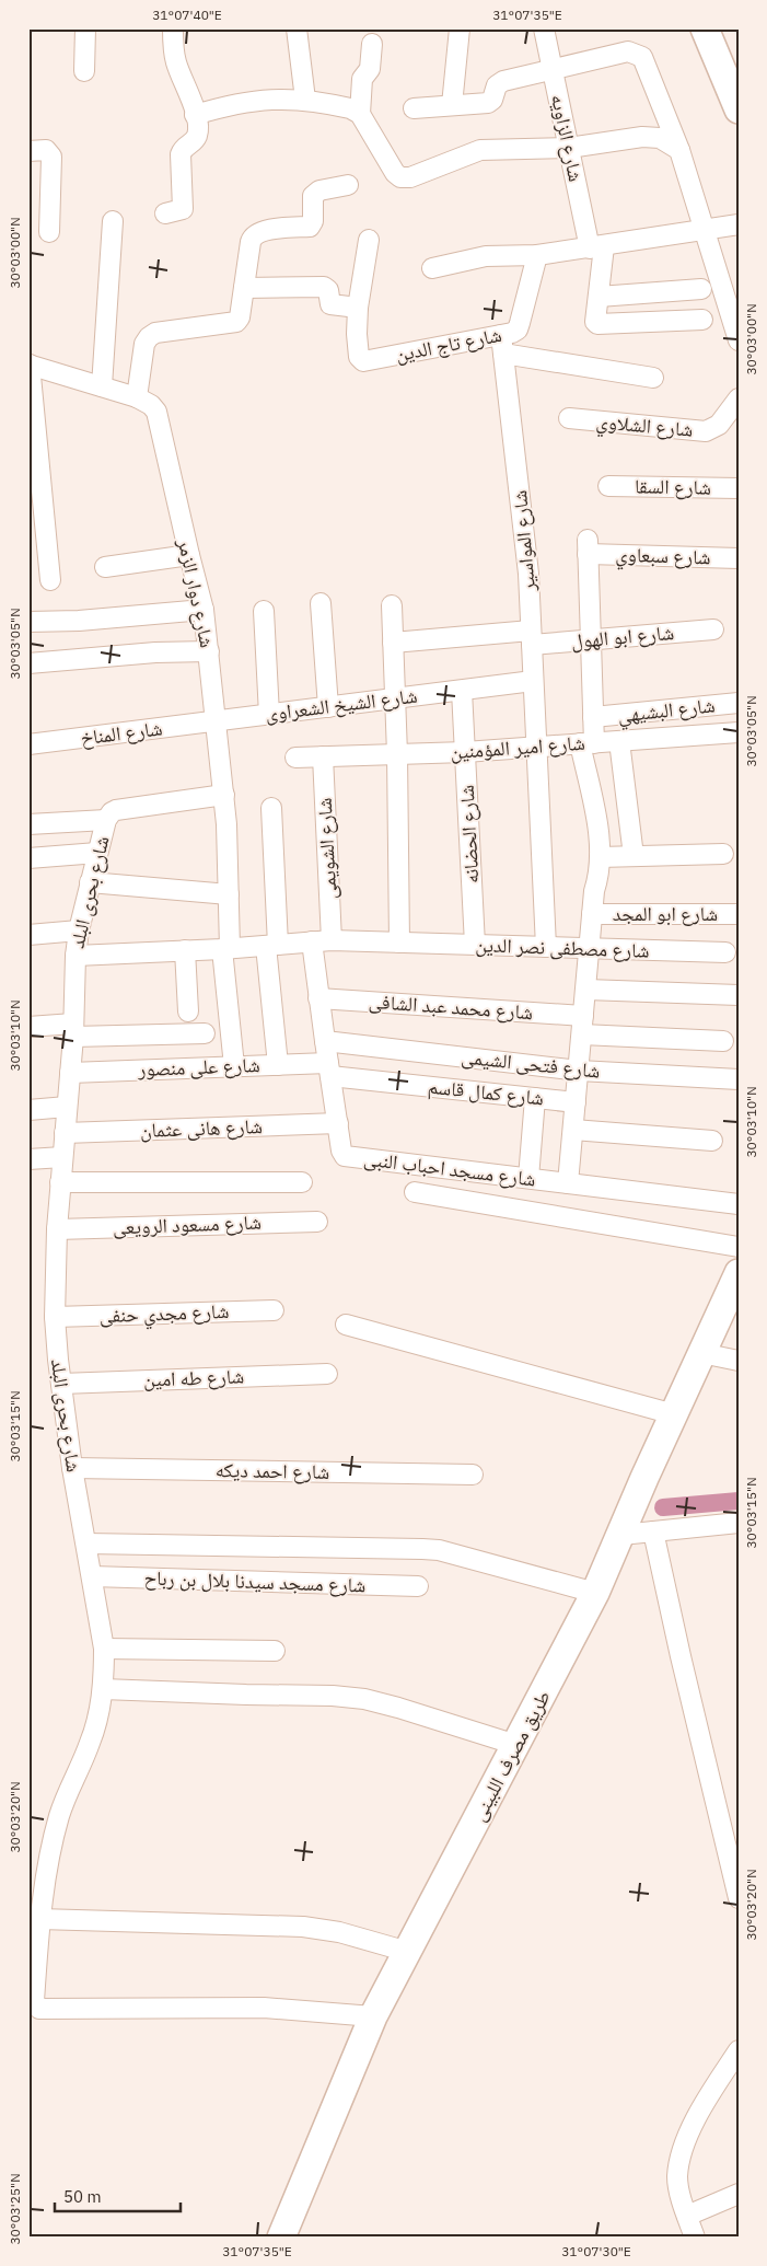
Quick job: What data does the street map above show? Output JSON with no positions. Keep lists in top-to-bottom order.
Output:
{
  "streets": {
    "street": [
      "شارع الزاويه",
      "شارع تاج الدين",
      "شارع الشلاوي",
      "شارع السقا",
      "شارع المواسير",
      "شارع سبعاوي",
      "شارع دوار الزمر",
      "شارع ابو الهول",
      "شارع الشيخ الشعراوى",
      "شارع البشيهي",
      "شارع المناخ",
      "شارع امير المؤمنين",
      "شارع الحضانه",
      "شارع الشويمى",
      "شارع بحرى البلد",
      "شارع ابو المجد",
      "شارع مصطفى نصر الدين",
      "شارع محمد عبد الشافى",
      "شارع فتحى الشيمى",
      "شارع على منصور",
      "شارع كمال قاسم",
      "شارع هانى عثمان",
      "شارع مسجد احباب النبى",
      "شارع مسعود الرويعى",
      "شارع مجدي حنفى",
      "شارع طه امين",
      "شارع احمد ديكه",
      "شارع مسجد سيدنا بلال بن رباح",
      "طريق مصرف اللبينى"
    ]
  },
  "crossings": [
    ["شارع تاج الدين", "شارع المواسير"],
    ["شارع المواسير", "شارع ابو الهول"],
    ["شارع المواسير", "شارع الشيخ الشعراوى"],
    ["شارع المواسير", "شارع امير المؤمنين"],
    ["شارع المواسير", "شارع مصطفى نصر الدين"],
    ["شارع سبعاوي", "شارع ابو الهول"],
    ["شارع دوار الزمر", "شارع الشيخ الشعراوى"],
    ["شارع دوار الزمر", "شارع المناخ"],
    ["شارع دوار الزمر", "شارع مصطفى نصر الدين"],
    ["شارع دوار الزمر", "شارع على منصور"],
    ["شارع الشيخ الشعراوى", "شارع المناخ"],
    ["شارع الشيخ الشعراوى", "شارع الحضانه"],
    ["شارع امير المؤمنين", "شارع الحضانه"],
    ["شارع امير المؤمنين", "شارع الشويمى"],
    ["شارع الحضانه", "شارع مصطفى نصر الدين"],
    ["شارع الشويمى", "شارع مصطفى نصر الدين"],
    ["شارع الشويمى", "شارع مسجد احباب النبى"],
    ["شارع بحرى البلد", "شارع مصطفى نصر الدين"],
    ["شارع بحرى البلد", "شارع على منصور"],
    ["شارع بحرى البلد", "شارع هانى عثمان"],
    ["شارع بحرى البلد", "شارع مسعود الرويعى"],
    ["شارع بحرى البلد", "شارع مجدي حنفى"],
    ["شارع بحرى البلد", "شارع طه امين"],
    ["شارع بحرى البلد", "شارع احمد ديكه"],
    ["شارع بحرى البلد", "شارع مسجد سيدنا بلال بن رباح"],
    ["شارع بحرى البلد", "طريق مصرف اللبينى"],
    ["شارع مصطفى نصر الدين", "شارع مسجد احباب النبى"],
    ["شارع محمد عبد الشافى", "شارع مسجد احباب النبى"],
    ["شارع فتحى الشيمى", "شارع مسجد احباب النبى"],
    ["شارع على منصور", "شارع كمال قاسم"],
    ["شارع على منصور", "شارع مسجد احباب النبى"],
    ["شارع كمال قاسم", "شارع مسجد احباب النبى"],
    ["شارع هانى عثمان", "شارع مسجد احباب النبى"]
  ],
  "scale_bar": "50 m",
  "coordinates": [
    "31°07'40\"E",
    "31°07'35\"E",
    "30°03'00\"N",
    "30°03'05\"N",
    "30°03'10\"N",
    "30°03'15\"N",
    "30°03'20\"N",
    "30°03'25\"N",
    "31°07'30\"E"
  ]
}
